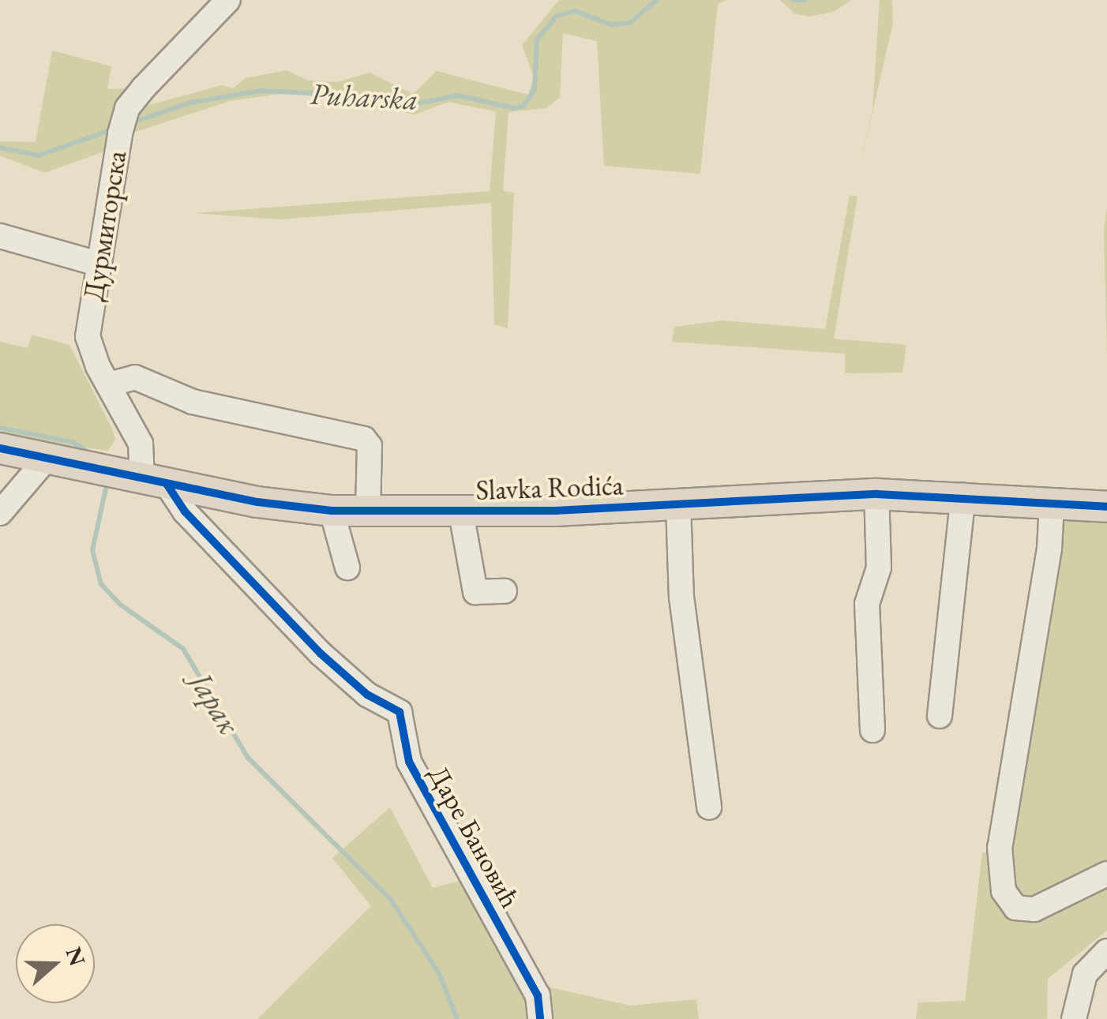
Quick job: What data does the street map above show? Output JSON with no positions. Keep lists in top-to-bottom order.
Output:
{
  "streets": {
    "main road": ["Slavka Rodića"],
    "street": ["Дурмиторска", "Даре Бановић"]
  },
  "crossings": [
    ["Дурмиторска", "Slavka Rodića"],
    ["Дурмиторска", "Даре Бановић"],
    ["Slavka Rodića", "Даре Бановић"]
  ],
  "water": ["Puharska", "Јарак"],
  "north": "right"
}
